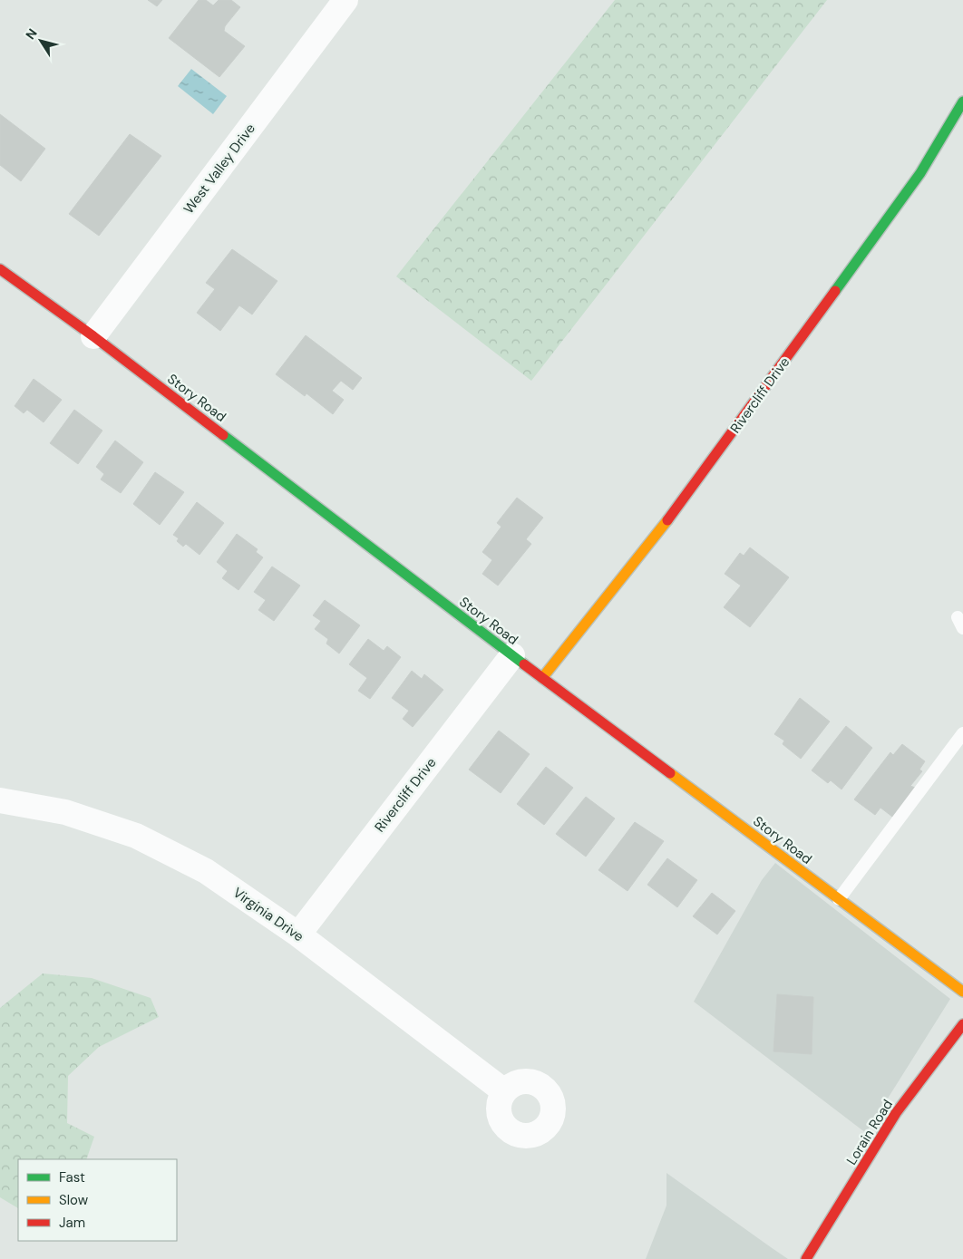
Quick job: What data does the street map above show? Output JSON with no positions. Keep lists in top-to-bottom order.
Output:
{
  "streets": {
    "street": [
      "West Valley Drive",
      "Rivercliff Drive",
      "Story Road",
      "Virginia Drive",
      "Lorain Road"
    ]
  },
  "crossings": [
    ["West Valley Drive", "Story Road"],
    ["Rivercliff Drive", "Story Road"],
    ["Rivercliff Drive", "Virginia Drive"]
  ],
  "legend": ["Fast", "Slow", "Jam"],
  "north": "top left"
}
